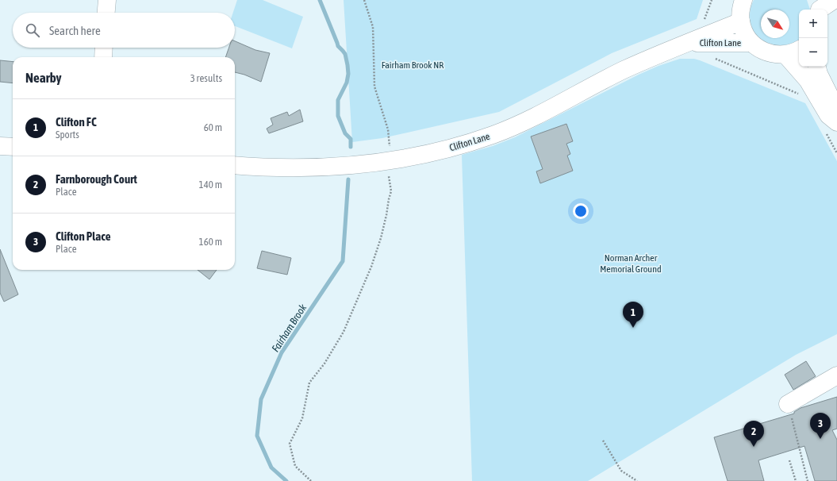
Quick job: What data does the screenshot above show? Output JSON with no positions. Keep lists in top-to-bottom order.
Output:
{
  "streets": {
    "street": ["Clifton Lane"]
  },
  "water": ["Fairham Brook"],
  "parks": ["Fairham Brook NR", "Norman Archer Memorial Ground"],
  "north": "bottom right",
  "page": {
    "map_buttons": ["+", "−"],
    "search": "Search here",
    "heading": ["Nearby", "3 results"],
    "list": [
      {
        "mark": "1",
        "name": "Clifton FC",
        "note": "Sports",
        "value": "60 m"
      },
      {
        "mark": "2",
        "name": "Farnborough Court",
        "note": "Place",
        "value": "140 m"
      },
      {
        "mark": "3",
        "name": "Clifton Place",
        "note": "Place",
        "value": "160 m"
      }
    ],
    "pins": ["1", "3", "2"]
  }
}
